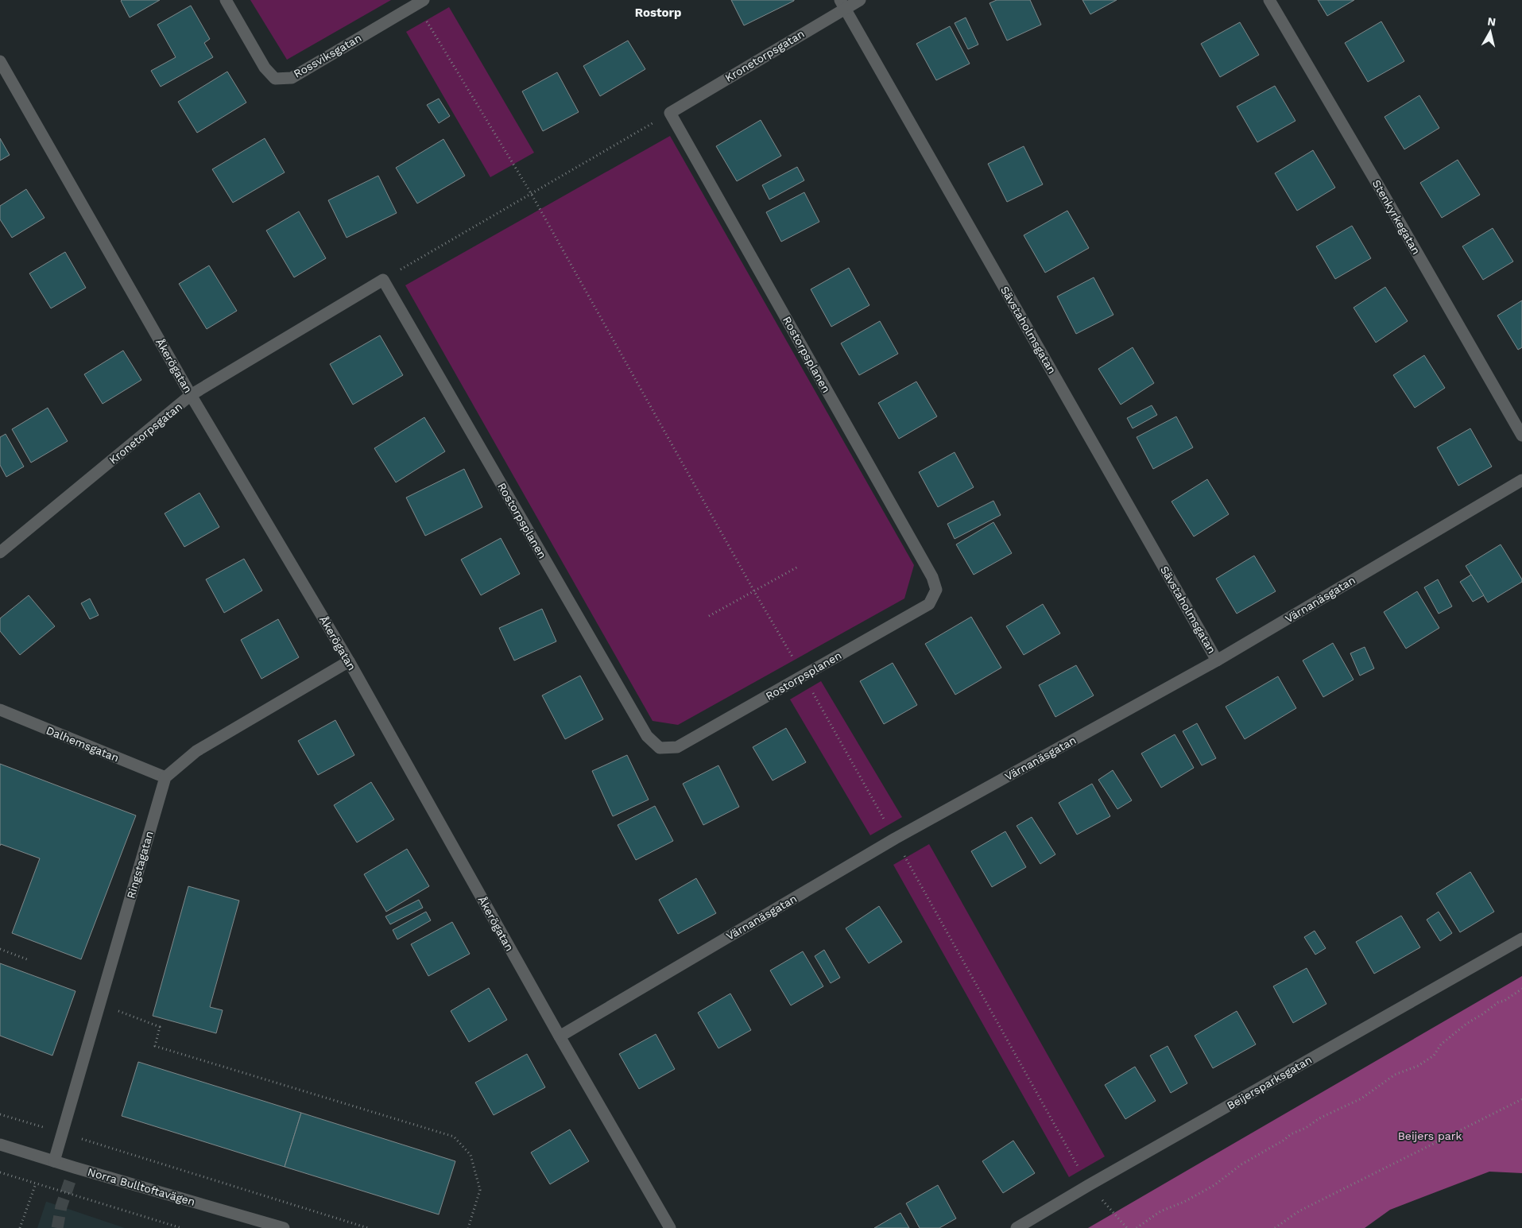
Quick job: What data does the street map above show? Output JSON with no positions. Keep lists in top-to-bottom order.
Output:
{
  "streets": {
    "street": [
      "Rossviksgatan",
      "Kronetorpsgatan",
      "Stenkyrkegatan",
      "Sävstaholmsgatan",
      "Rostorpsplanen",
      "Åkerögatan",
      "Värnanäsgatan",
      "Dalhemsgatan",
      "Ringstagatan",
      "Beijersparksgatan",
      "Norra Bulltoftavägen"
    ]
  },
  "crossings": [
    ["Kronetorpsgatan", "Sävstaholmsgatan"],
    ["Kronetorpsgatan", "Rostorpsplanen"],
    ["Kronetorpsgatan", "Åkerögatan"],
    ["Sävstaholmsgatan", "Värnanäsgatan"],
    ["Åkerögatan", "Värnanäsgatan"],
    ["Dalhemsgatan", "Ringstagatan"],
    ["Ringstagatan", "Norra Bulltoftavägen"]
  ],
  "districts": ["Rostorp"],
  "parks": ["Beijers park"],
  "north": "top"
}
